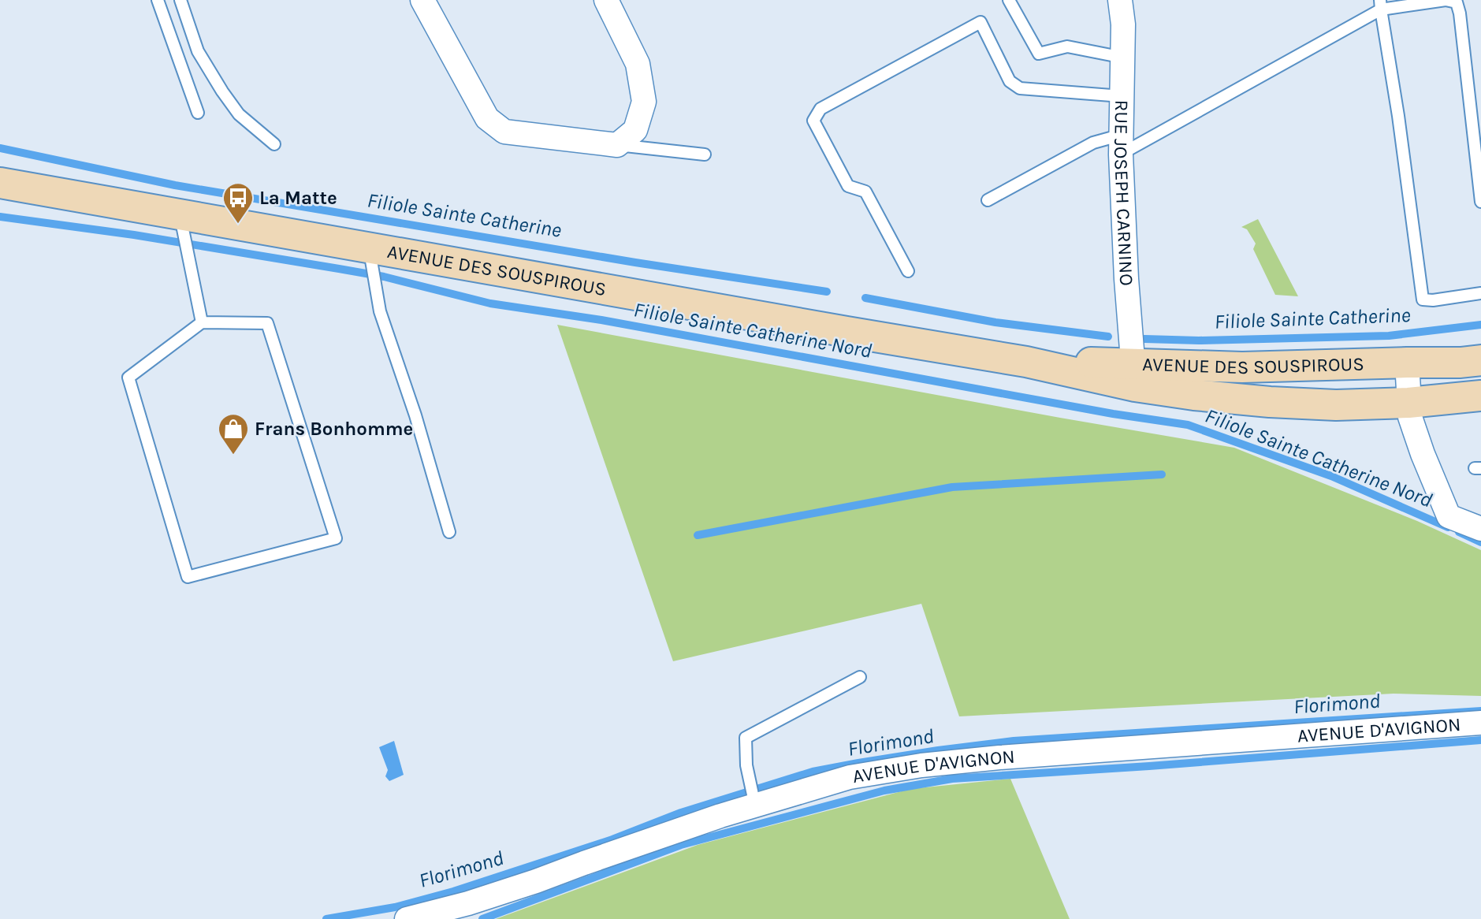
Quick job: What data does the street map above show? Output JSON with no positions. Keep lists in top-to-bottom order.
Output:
{
  "streets": {
    "main road": ["AVENUE DES SOUSPIROUS"],
    "street": ["RUE JOSEPH CARNINO", "AVENUE D'AVIGNON"]
  },
  "crossings": [
    ["RUE JOSEPH CARNINO", "AVENUE DES SOUSPIROUS"]
  ],
  "water": ["Filiole Sainte Catherine", "Filiole Sainte Catherine Nord", "Florimond"],
  "places": {
    "bus stop": ["La Matte"],
    "shop": ["Frans Bonhomme"]
  }
}
